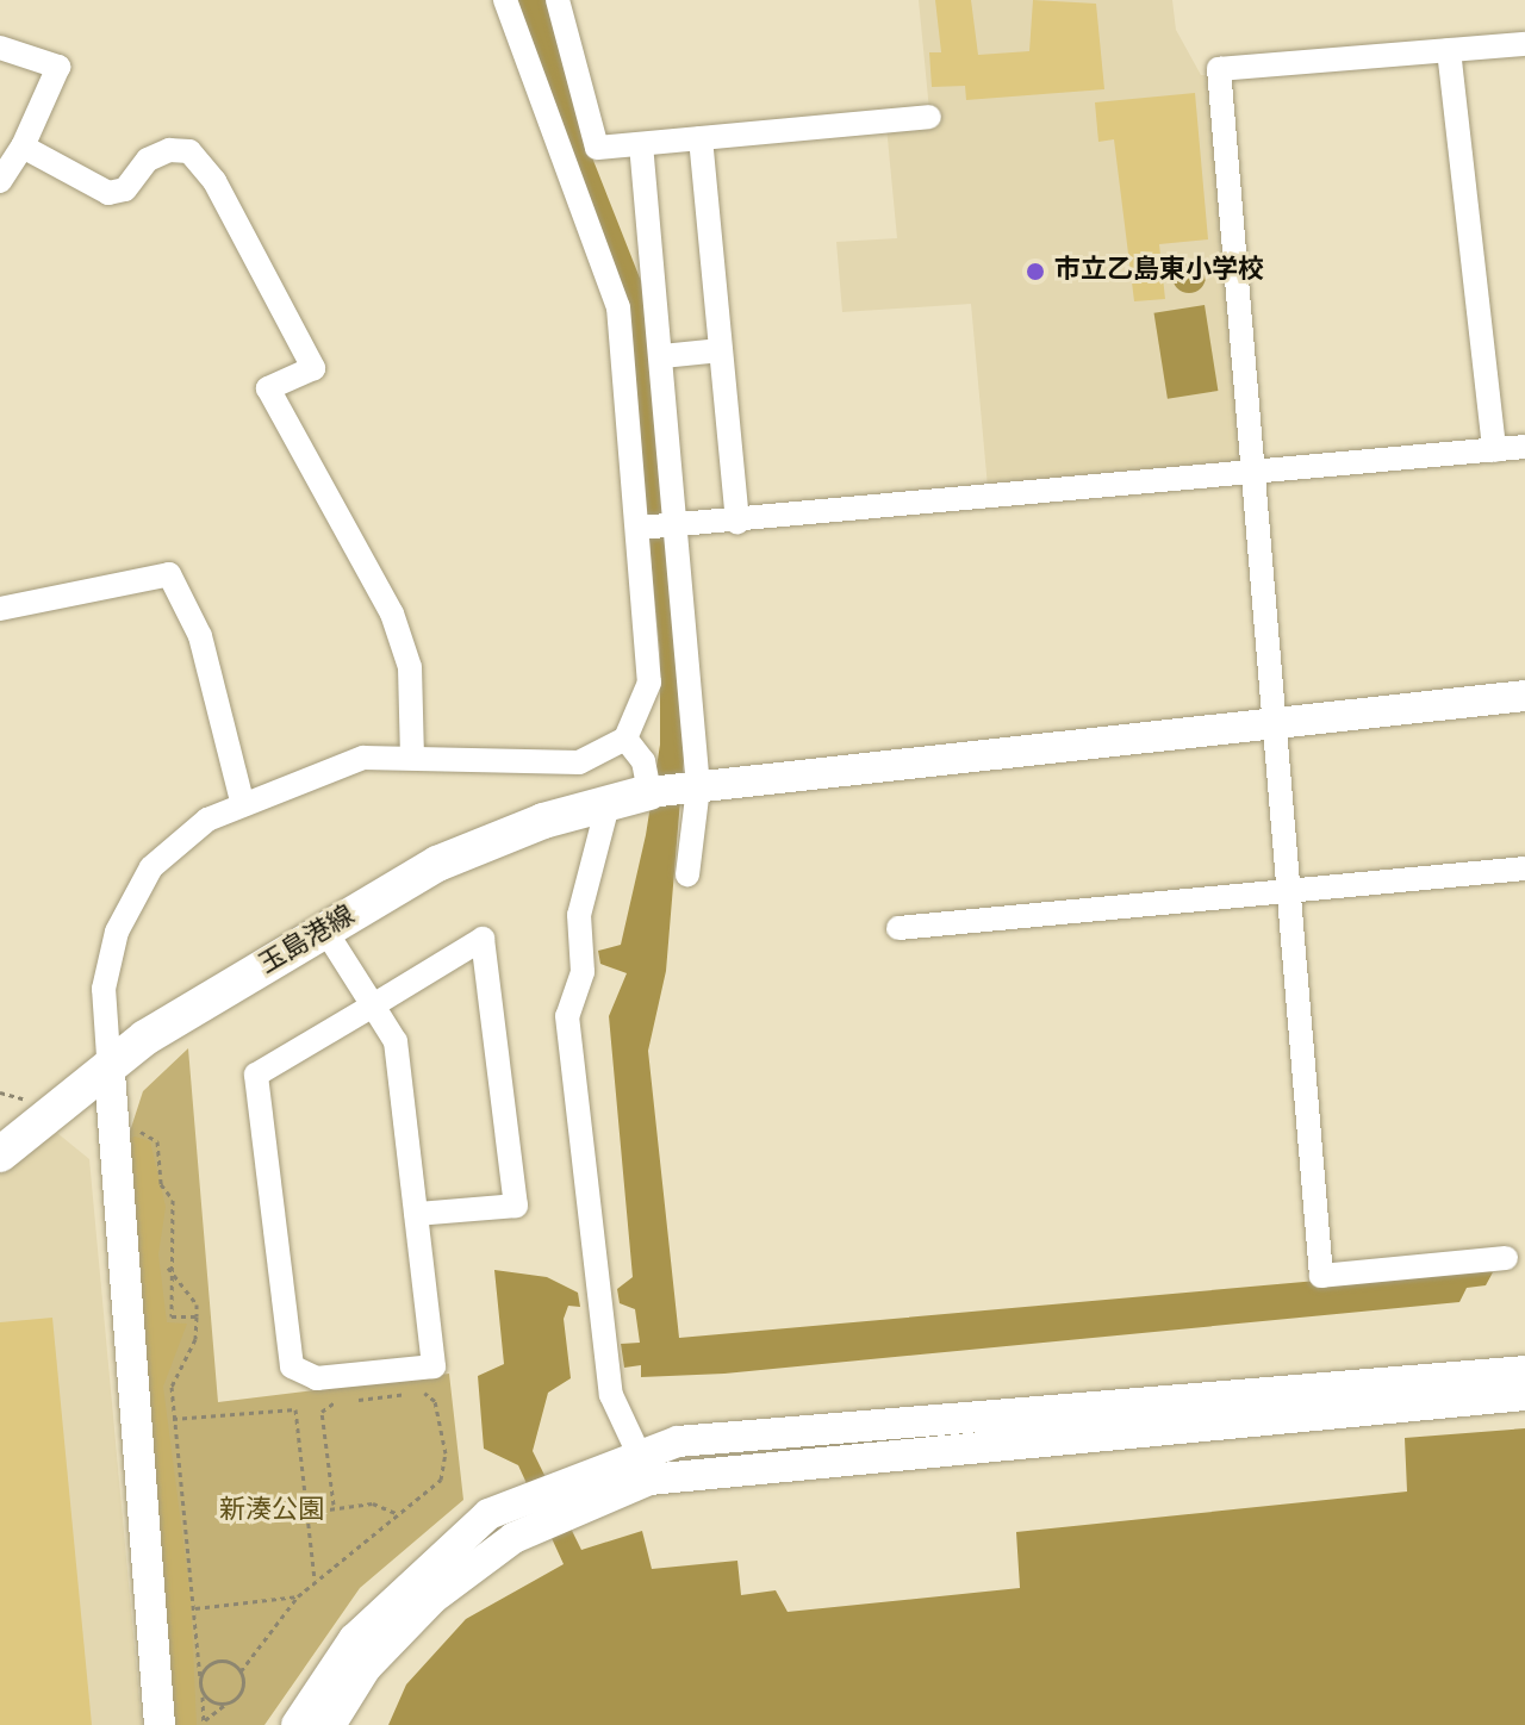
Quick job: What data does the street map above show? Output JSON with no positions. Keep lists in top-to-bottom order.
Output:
{
  "streets": {
    "main road": ["玉島港線"]
  },
  "parks": ["新湊公園"],
  "places": ["市立乙島東小学校"]
}
